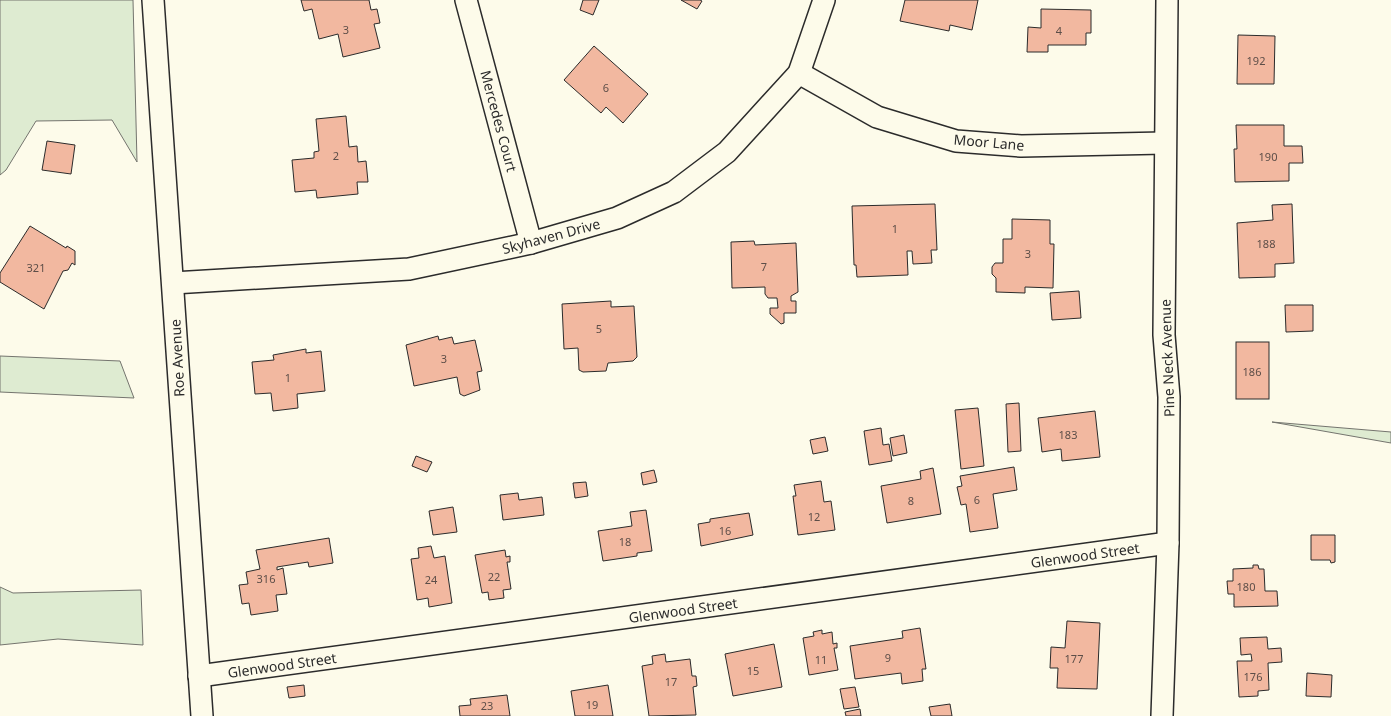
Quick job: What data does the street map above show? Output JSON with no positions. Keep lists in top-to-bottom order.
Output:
{
  "streets": {
    "street": [
      "Mercedes Court",
      "Moor Lane",
      "Skyhaven Drive",
      "Roe Avenue",
      "Pine Neck Avenue",
      "Glenwood Street"
    ]
  },
  "crossings": [
    ["Mercedes Court", "Skyhaven Drive"],
    ["Moor Lane", "Skyhaven Drive"],
    ["Moor Lane", "Pine Neck Avenue"],
    ["Skyhaven Drive", "Roe Avenue"],
    ["Roe Avenue", "Glenwood Street"],
    ["Pine Neck Avenue", "Glenwood Street"]
  ],
  "house_numbers": [
    "3",
    "4",
    "192",
    "6",
    "2",
    "190",
    "1",
    "188",
    "3",
    "7",
    "321",
    "5",
    "3",
    "186",
    "1",
    "183",
    "6",
    "8",
    "12",
    "16",
    "18",
    "22",
    "316",
    "24",
    "180",
    "9",
    "177",
    "11",
    "15",
    "176",
    "17",
    "19",
    "23"
  ]
}
